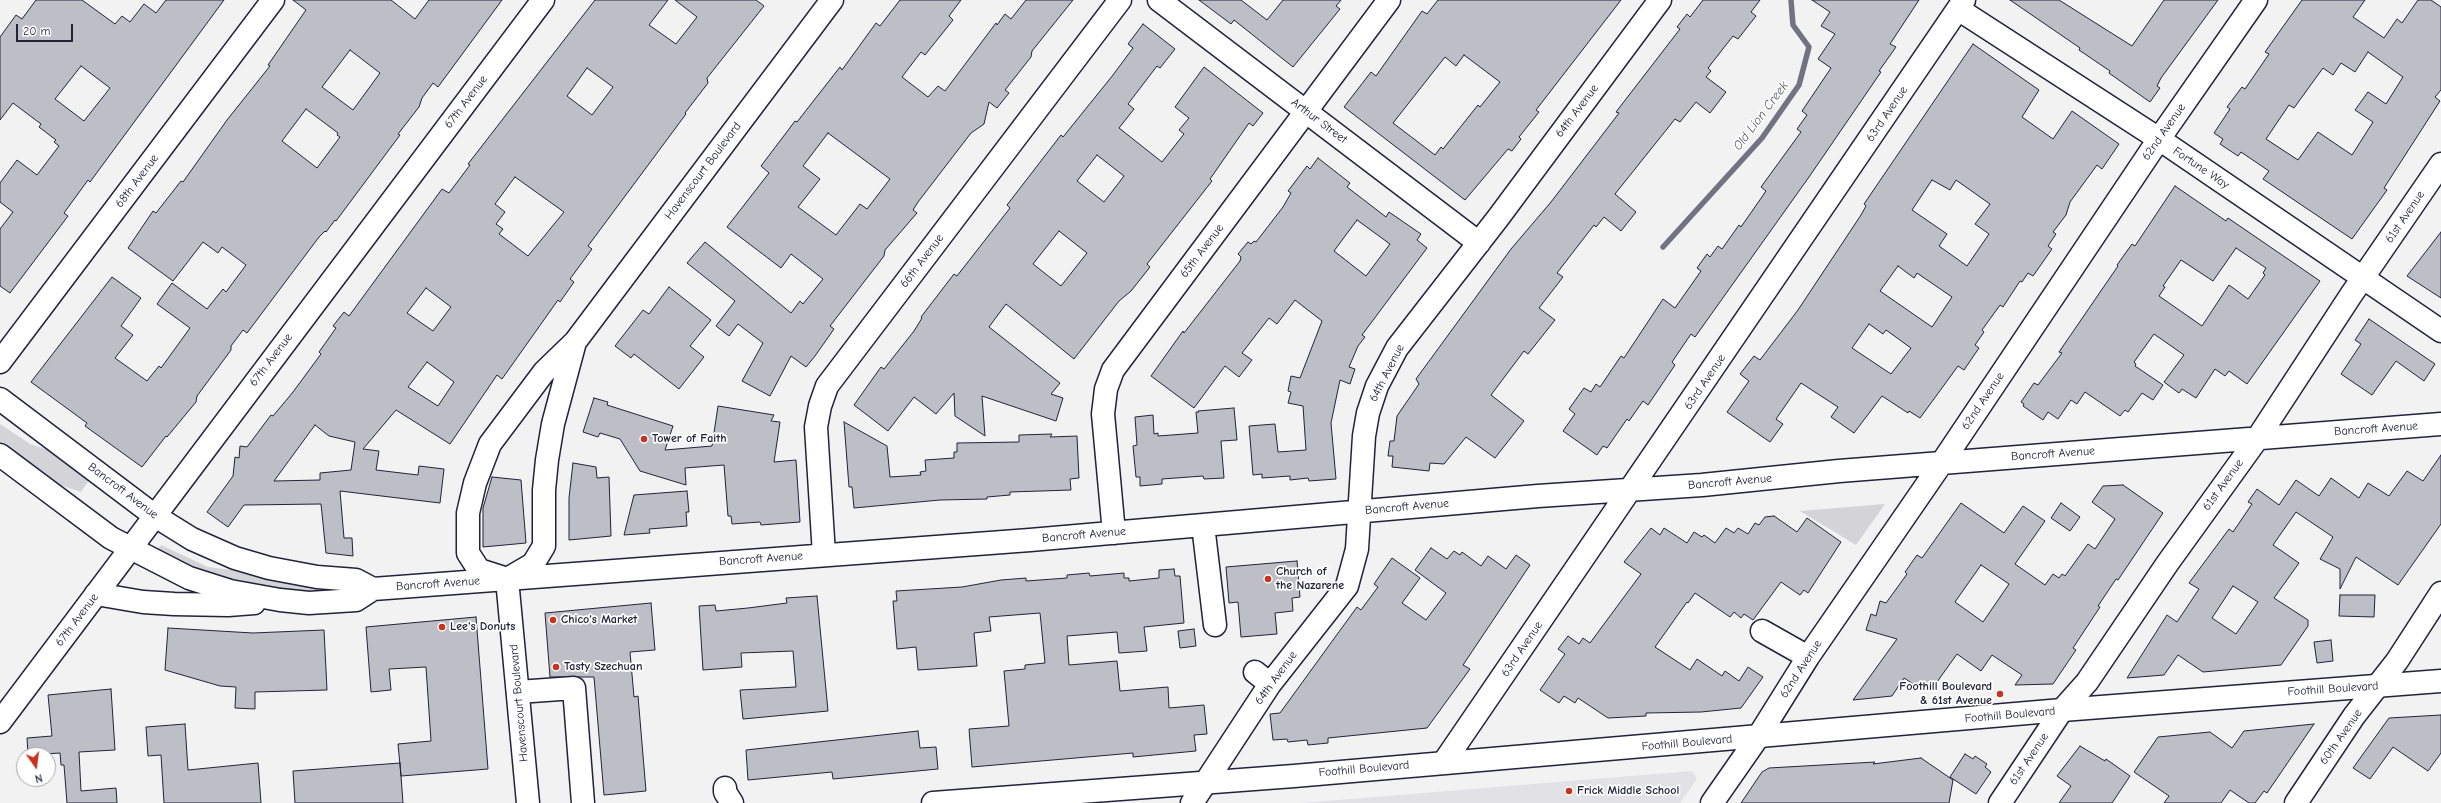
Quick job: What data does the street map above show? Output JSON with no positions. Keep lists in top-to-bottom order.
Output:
{
  "streets": {
    "street": [
      "67th Avenue",
      "64th Avenue",
      "63rd Avenue",
      "Arthur Street",
      "62nd Avenue",
      "Fortune Way",
      "Havenscourt Boulevard",
      "68th Avenue",
      "61st Avenue",
      "65th Avenue",
      "66th Avenue",
      "Bancroft Avenue",
      "Foothill Boulevard",
      "60th Avenue"
    ]
  },
  "crossings": [
    ["67th Avenue", "Bancroft Avenue"],
    ["64th Avenue", "Arthur Street"],
    ["64th Avenue", "Bancroft Avenue"],
    ["64th Avenue", "Foothill Boulevard"],
    ["63rd Avenue", "Fortune Way"],
    ["63rd Avenue", "Bancroft Avenue"],
    ["63rd Avenue", "Foothill Boulevard"],
    ["Arthur Street", "65th Avenue"],
    ["62nd Avenue", "Fortune Way"],
    ["62nd Avenue", "Bancroft Avenue"],
    ["62nd Avenue", "Foothill Boulevard"],
    ["Fortune Way", "61st Avenue"],
    ["Havenscourt Boulevard", "Bancroft Avenue"],
    ["61st Avenue", "Bancroft Avenue"],
    ["61st Avenue", "Foothill Boulevard"],
    ["65th Avenue", "Bancroft Avenue"],
    ["66th Avenue", "Bancroft Avenue"],
    ["Foothill Boulevard", "60th Avenue"]
  ],
  "water": ["Old Lion Creek"],
  "places": [
    "Tower of Faith",
    "Church of the Nazarene",
    "Chico's Market",
    "Lee's Donuts",
    "Tasty Szechuan",
    "Foothill Boulevard & 61st Avenue",
    "Frick Middle School"
  ],
  "scale_bar": "20 m",
  "north": "bottom"
}
